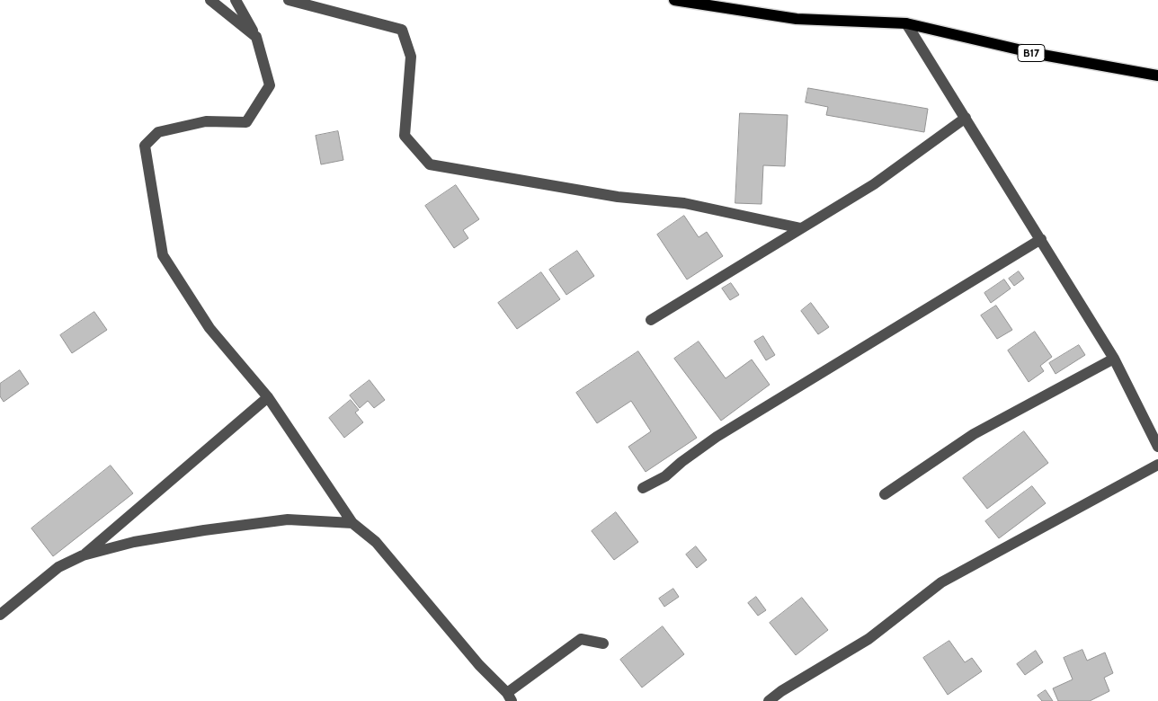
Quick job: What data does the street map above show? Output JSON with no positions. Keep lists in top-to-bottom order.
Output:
{
  "streets": {
    "main road": ["B17"]
  }
}
